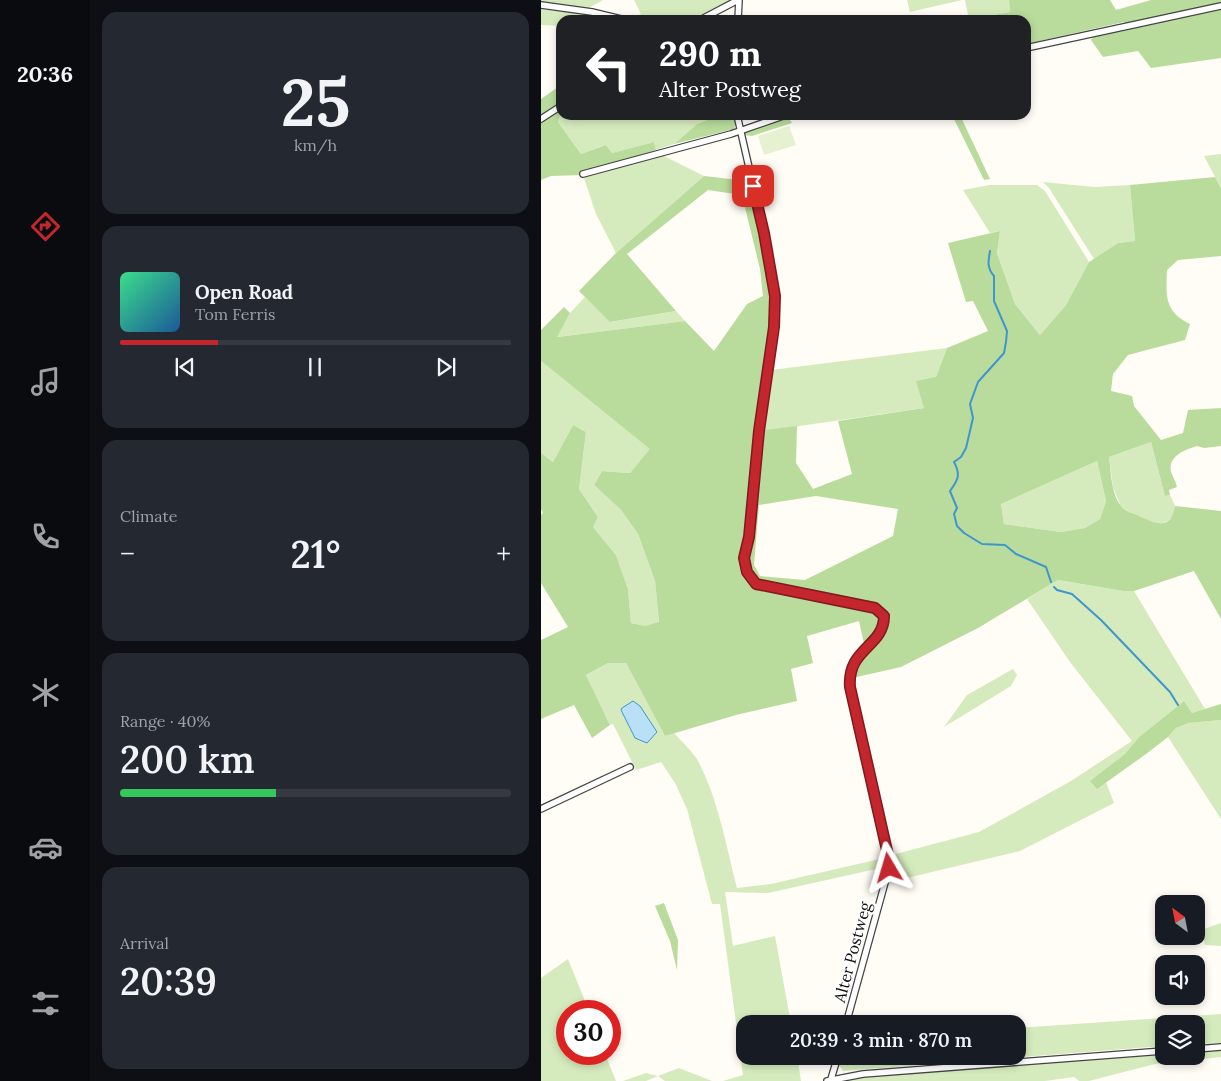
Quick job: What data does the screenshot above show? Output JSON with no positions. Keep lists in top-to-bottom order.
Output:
{
  "streets": {
    "street": ["Alter Postweg"]
  },
  "north": "top left",
  "page": {
    "tabs": "20:36",
    "tile": [
      ["25", "km/h"],
      "Climate",
      ["Range · 40%", "200 km"],
      ["Arrival", "20:39"]
    ],
    "turn": ["290 m", "Alter Postweg"],
    "song": ["Open Road", "Tom Ferris"],
    "heat": ["−", "21°", "+"],
    "limit": "30",
    "trip": "20:39 · 3 min · 870 m"
  }
}
